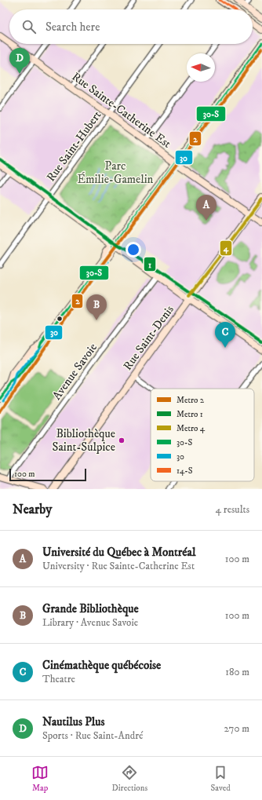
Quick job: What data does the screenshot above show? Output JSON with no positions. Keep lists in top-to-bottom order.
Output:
{
  "streets": {
    "street": [
      "Rue Sainte-Catherine Est",
      "Rue Saint-Hubert",
      "Rue Saint-Denis",
      "Avenue Savoie"
    ]
  },
  "crossings": [
    ["Rue Sainte-Catherine Est", "Rue Saint-Hubert"],
    ["Rue Sainte-Catherine Est", "Rue Saint-Denis"]
  ],
  "parks": ["Parc Émilie-Gamelin"],
  "places": ["Bibliothèque Saint-Sulpice"],
  "lines": [
    "transit line 14-S",
    "transit line 30-S",
    "metro line 2",
    "transit line 30",
    "metro line 1",
    "metro line 4"
  ],
  "legend": [
    "Metro 2",
    "Metro 1",
    "Metro 4",
    "30-S",
    "30",
    "14-S"
  ],
  "scale_bar": "100 m",
  "north": "left",
  "page": {
    "search": "Search here",
    "pins": [
      "D",
      "A",
      "B",
      "C"
    ],
    "scale": "100 m",
    "heading": ["Nearby", "4 results"],
    "list": [
      {
        "mark": "A",
        "name": "Université du Québec à Montréal",
        "note": "University · Rue Sainte-Catherine Est",
        "value": "100 m"
      },
      {
        "mark": "B",
        "name": "Grande Bibliothèque",
        "note": "Library · Avenue Savoie",
        "value": "100 m"
      },
      {
        "mark": "C",
        "name": "Cinémathèque québécoise",
        "note": "Theatre",
        "value": "180 m"
      },
      {
        "mark": "D",
        "name": "Nautilus Plus",
        "note": "Sports · Rue Saint-André",
        "value": "270 m"
      }
    ],
    "nav": ["Map", "Directions", "Saved"]
  }
}
